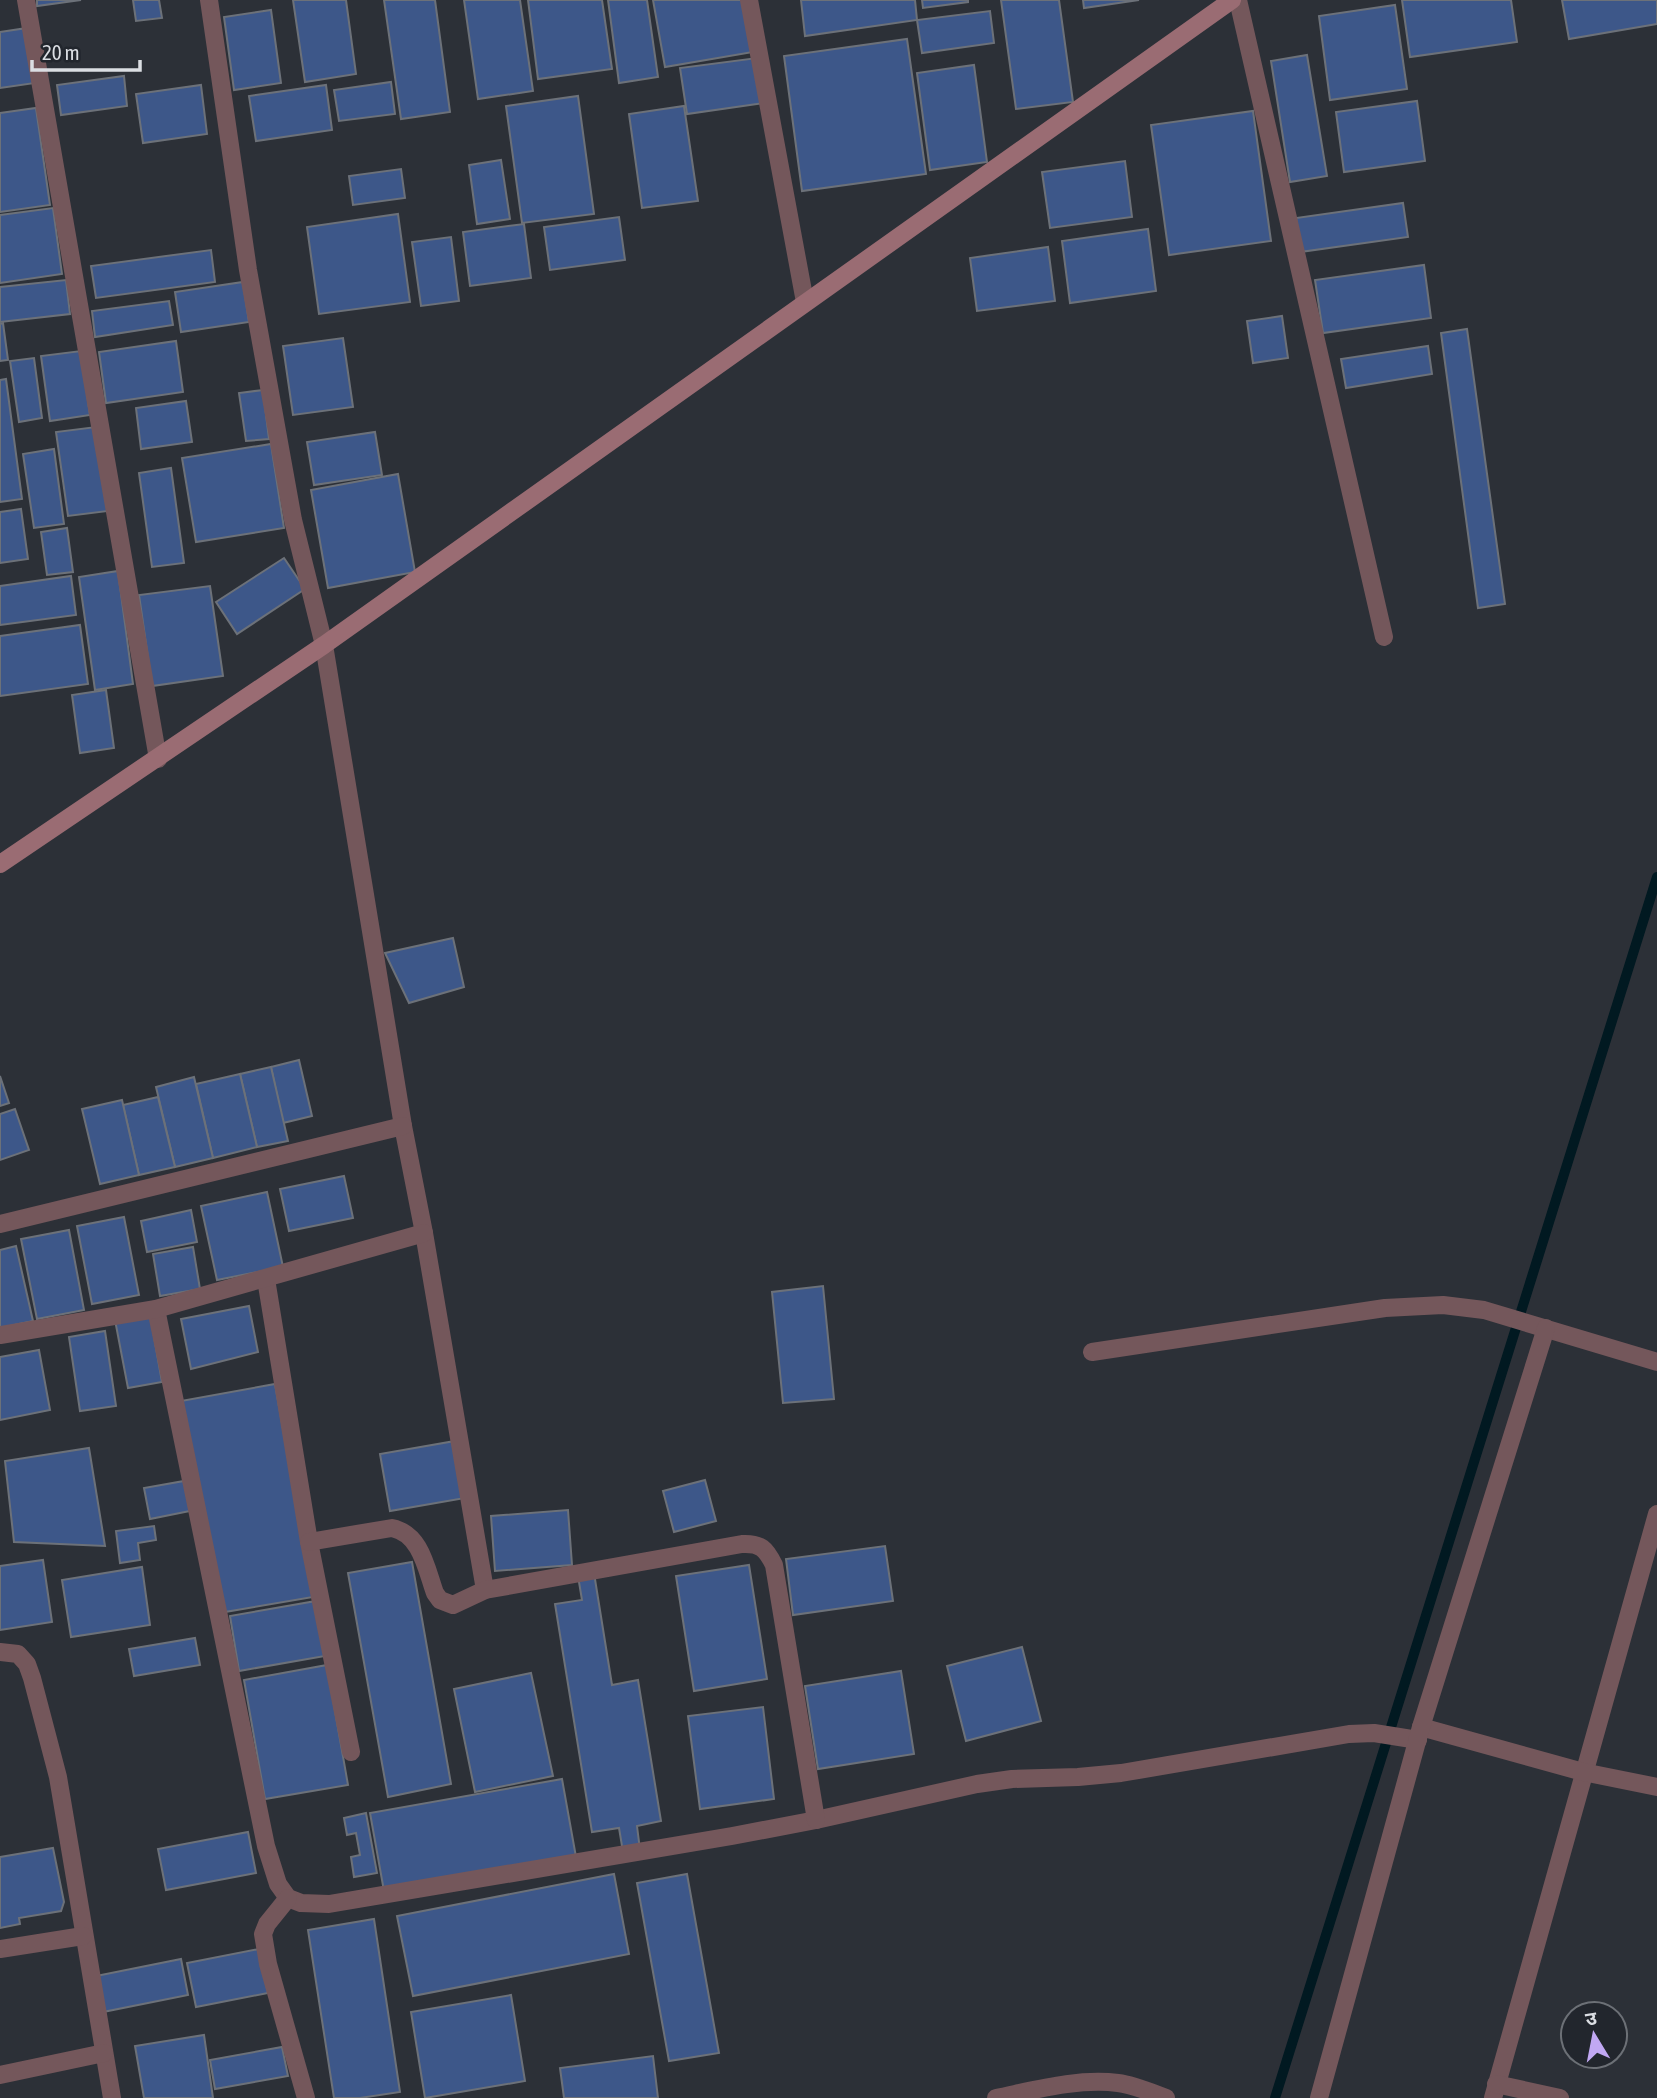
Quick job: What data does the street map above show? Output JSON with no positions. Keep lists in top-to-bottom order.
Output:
{
  "scale_bar": "20 m",
  "north": "top"
}
